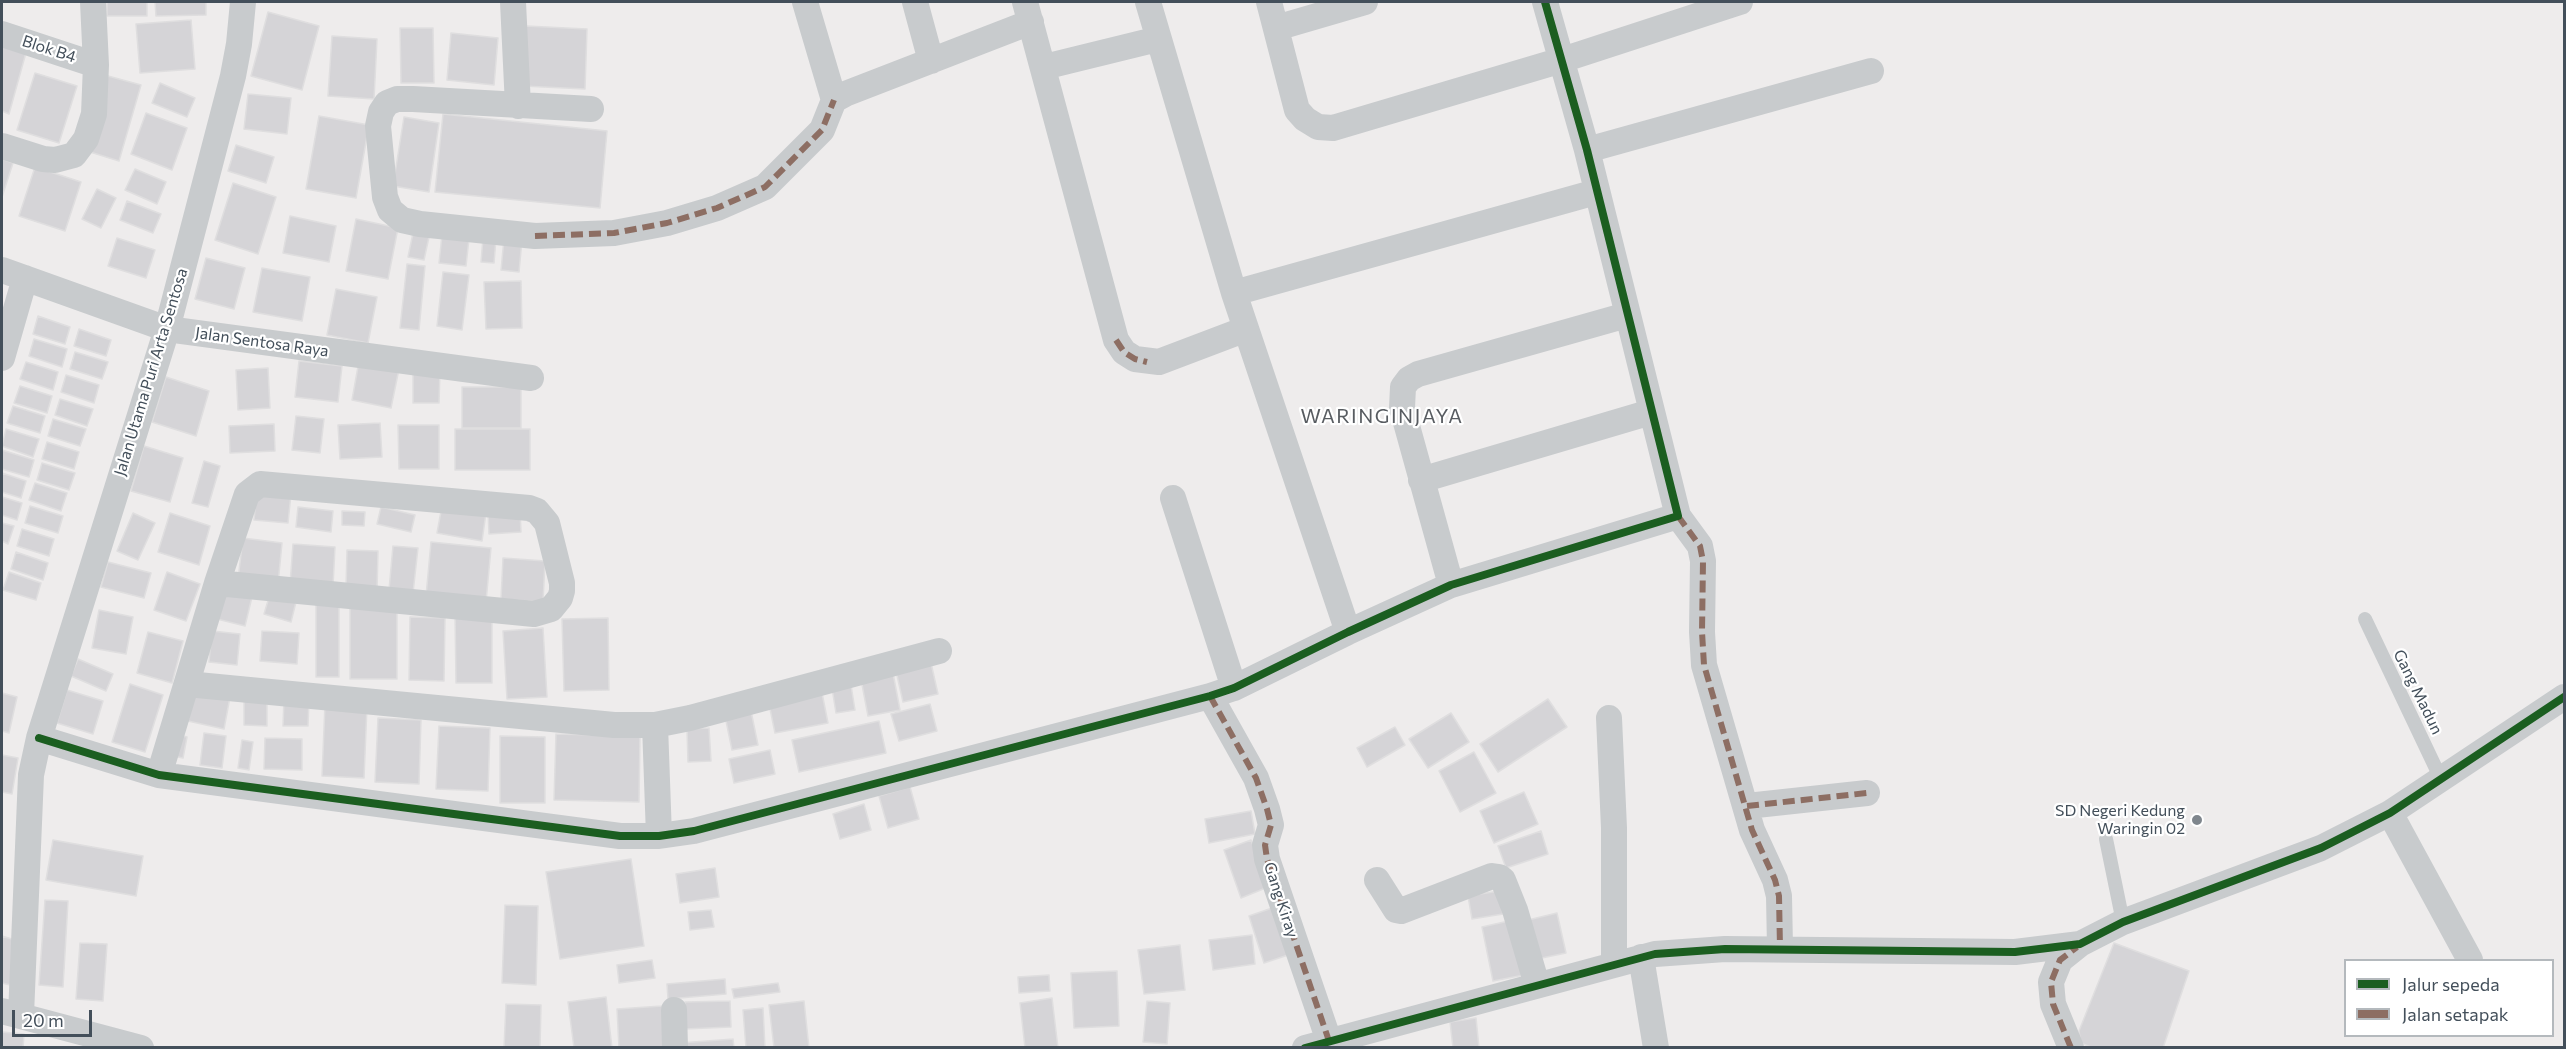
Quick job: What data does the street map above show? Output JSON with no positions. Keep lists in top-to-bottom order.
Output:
{
  "streets": {
    "street": [
      "Blok B4",
      "Jalan Sentosa Raya",
      "Jalan Utama Puri Arta Sentosa",
      "Gang Kiray"
    ],
    "lane": ["Gang Madun"]
  },
  "crossings": [
    ["Jalan Sentosa Raya", "Jalan Utama Puri Arta Sentosa"]
  ],
  "districts": ["WARINGINJAYA"],
  "places": ["SD Negeri Kedung Waringin 02"],
  "legend": ["Jalur sepeda", "Jalan setapak"],
  "scale_bar": "20 m"
}
